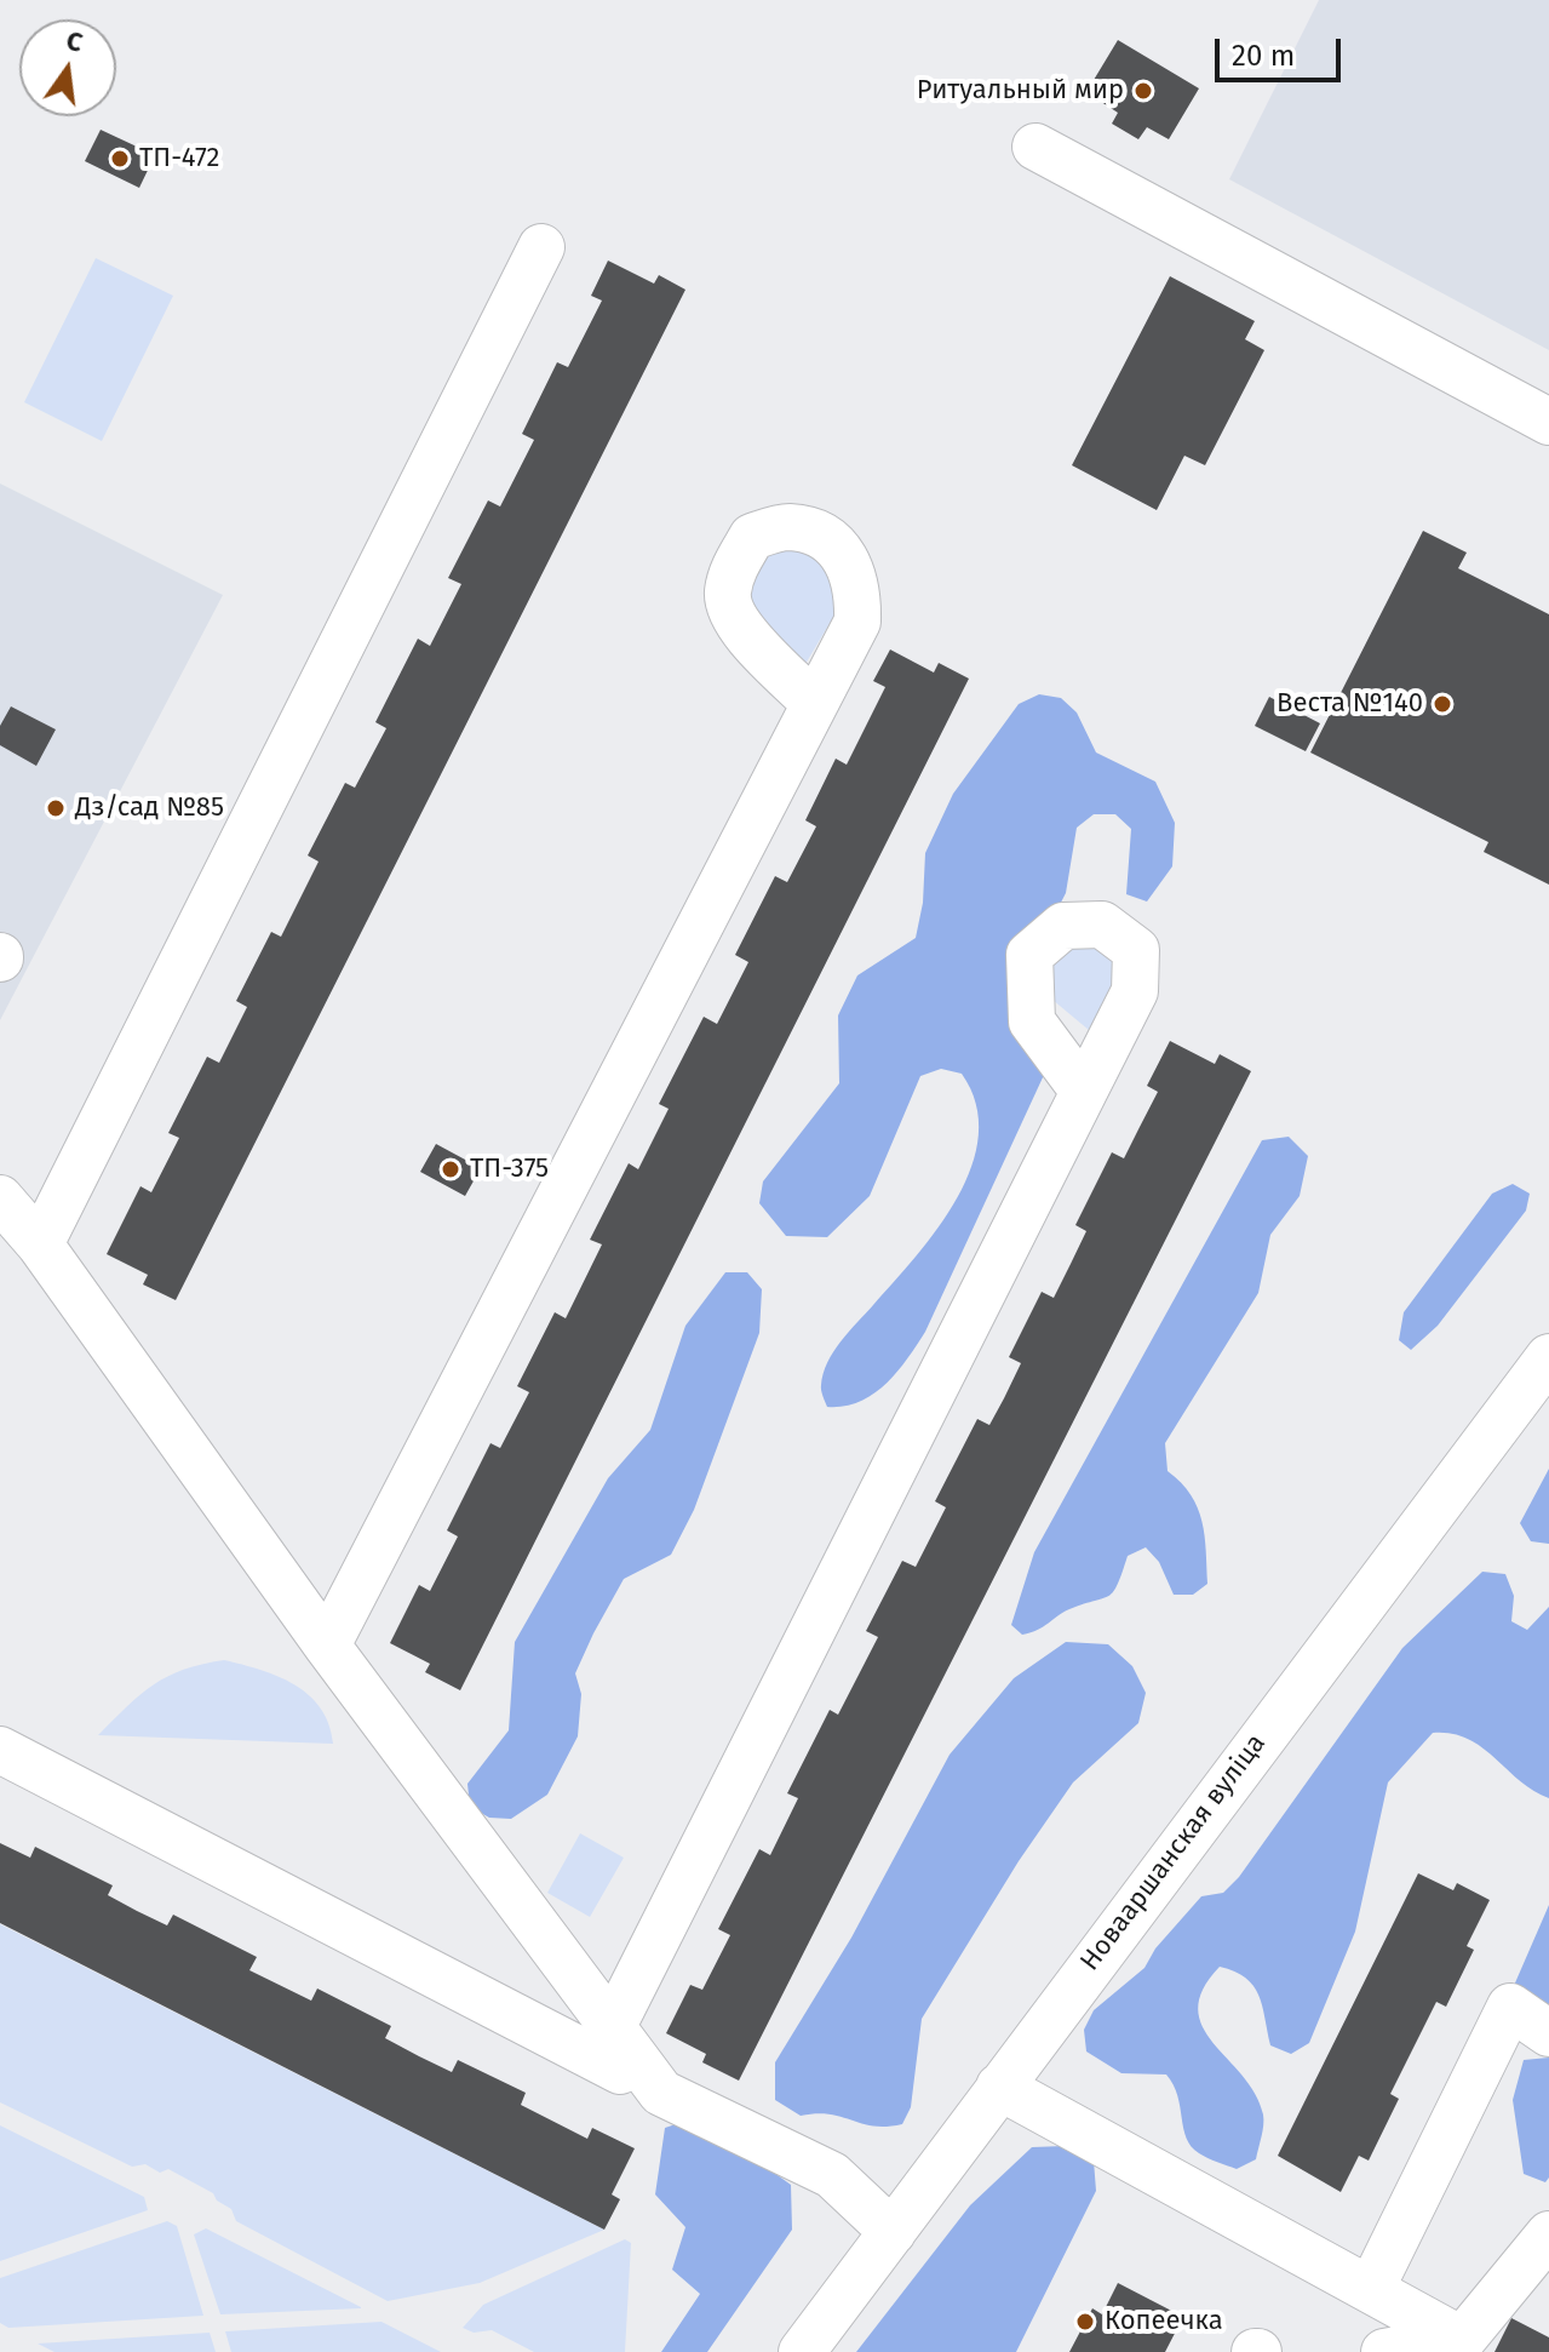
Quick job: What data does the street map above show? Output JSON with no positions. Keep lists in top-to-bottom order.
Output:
{
  "streets": {
    "street": ["Новааршанская вуліца"]
  },
  "places": [
    "Ритуальный мир",
    "ТП-472",
    "Веста №140",
    "Дз/сад №85",
    "ТП-375",
    "Копеечка"
  ],
  "scale_bar": "20 m",
  "north": "top"
}
